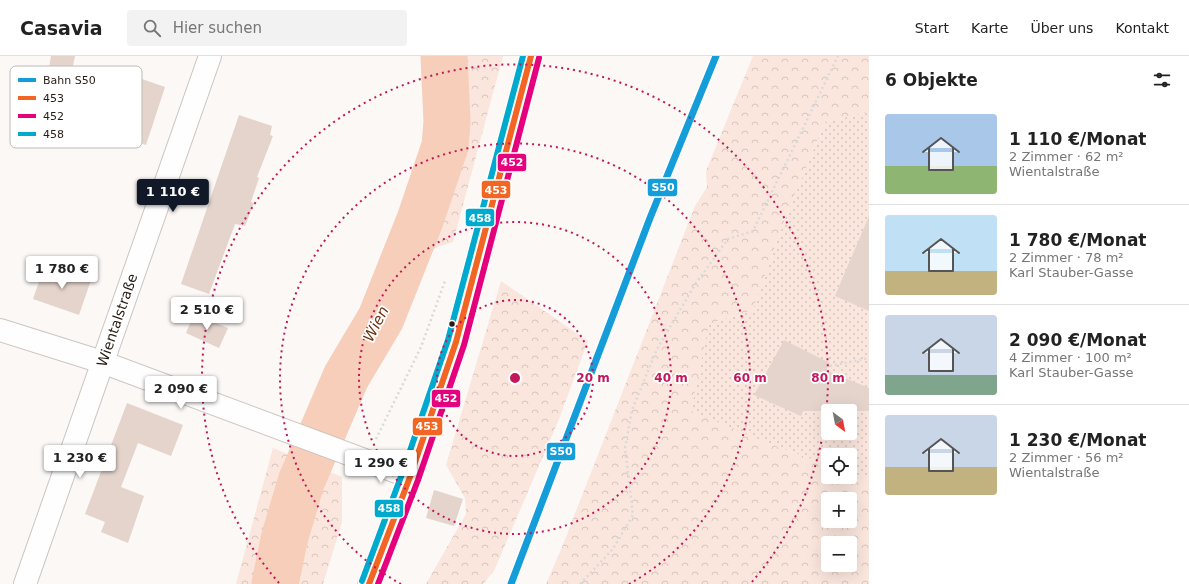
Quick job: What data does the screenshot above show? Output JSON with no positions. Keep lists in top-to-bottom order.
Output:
{
  "streets": {
    "street": ["Wientalstraße"]
  },
  "water": ["Wien"],
  "lines": [
    "rail line S50",
    "transit line 453",
    "transit line 458",
    "transit line 452"
  ],
  "legend": [
    "Bahn S50",
    "453",
    "452",
    "458"
  ],
  "north": "bottom right",
  "page": {
    "header": "Casavia",
    "search": "Hier suchen",
    "nav": [
      "Start",
      "Karte",
      "Über uns",
      "Kontakt"
    ],
    "heading": "6 Objekte",
    "list": [
      {
        "name": "1 110 €/Monat",
        "note": "2 Zimmer · 62 m² · Wientalstraße"
      },
      {
        "name": "1 780 €/Monat",
        "note": "2 Zimmer · 78 m² · Karl Stauber-Gasse"
      },
      {
        "name": "2 090 €/Monat",
        "note": "4 Zimmer · 100 m² · Karl Stauber-Gasse"
      },
      {
        "name": "1 230 €/Monat",
        "note": "2 Zimmer · 56 m² · Wientalstraße"
      }
    ],
    "price": [
      "1 110 €",
      "1 780 €",
      "2 510 €",
      "2 090 €",
      "1 230 €",
      "1 290 €"
    ],
    "map_buttons": ["+", "−"]
  },
  "rings": [
    "20 m",
    "40 m",
    "60 m",
    "80 m"
  ]
}
